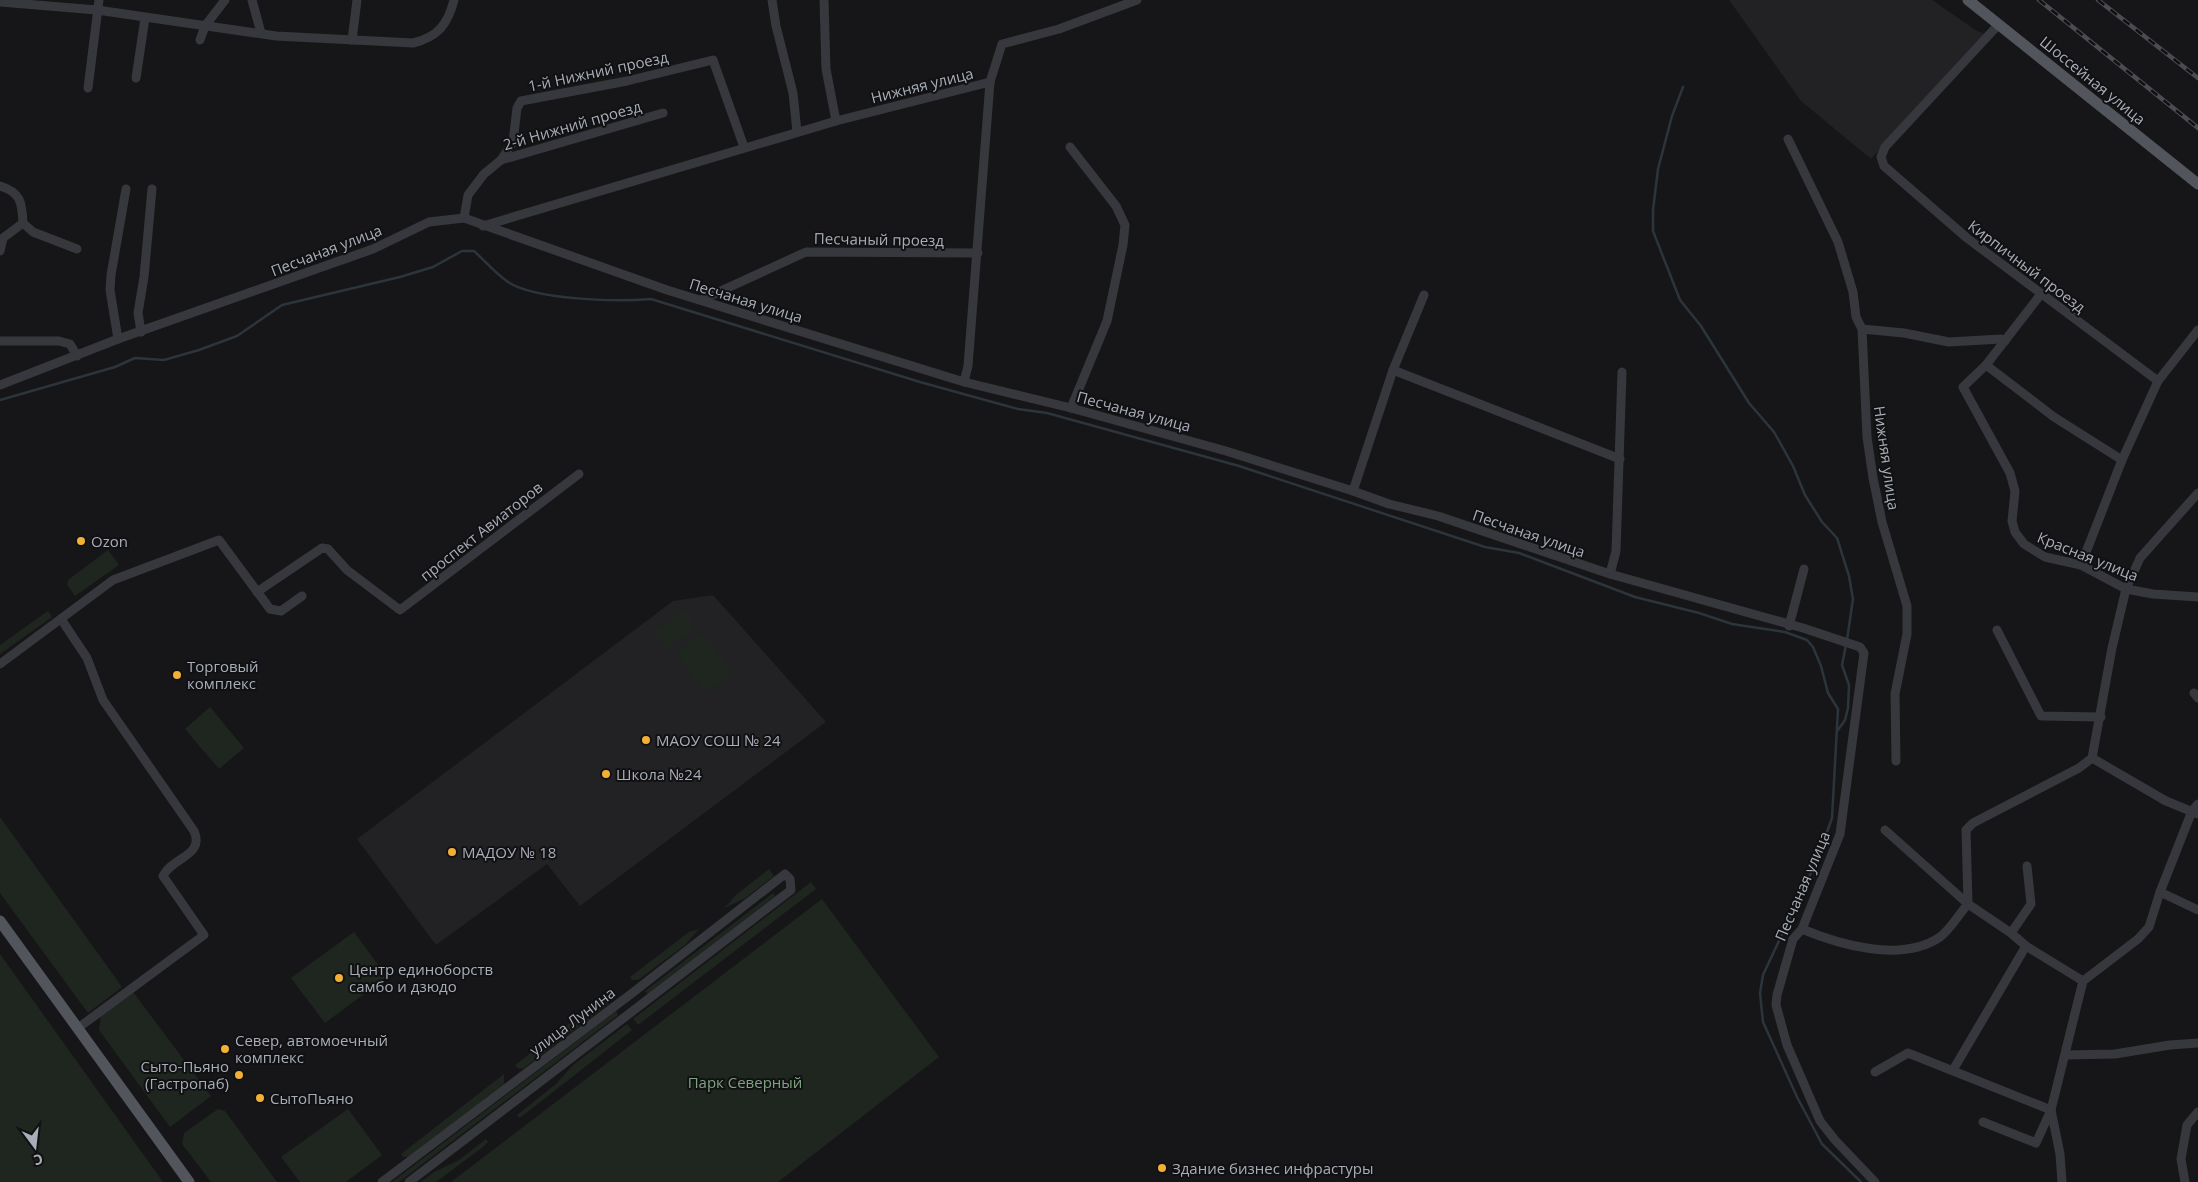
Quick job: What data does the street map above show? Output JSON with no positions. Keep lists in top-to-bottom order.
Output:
{
  "streets": {
    "main road": ["Шоссейная улица"],
    "street": [
      "1-й Нижний проезд",
      "Нижняя улица",
      "2-й Нижний проезд",
      "Песчаный проезд",
      "Песчаная улица",
      "Кирпичный проезд",
      "проспект Авиаторов",
      "Красная улица",
      "улица Лунина"
    ]
  },
  "crossings": [
    ["1-й Нижний проезд", "Нижняя улица"],
    ["1-й Нижний проезд", "2-й Нижний проезд"],
    ["Шоссейная улица", "Кирпичный проезд"],
    ["Нижняя улица", "Песчаная улица"],
    ["2-й Нижний проезд", "Песчаная улица"],
    ["Песчаный проезд", "Песчаная улица"],
    ["Кирпичный проезд", "Красная улица"]
  ],
  "parks": ["Парк Северный"],
  "places": [
    "Ozon",
    "Торговый комплекс",
    "МАОУ СОШ № 24",
    "Школа №24",
    "МАДОУ № 18",
    "Центр единоборств самбо и дзюдо",
    "Север, автомоечный комплекс",
    "Сыто-Пьяно (Гастропаб)",
    "СытоПьяно",
    "Здание бизнес инфрастуры"
  ],
  "north": "bottom"
}
